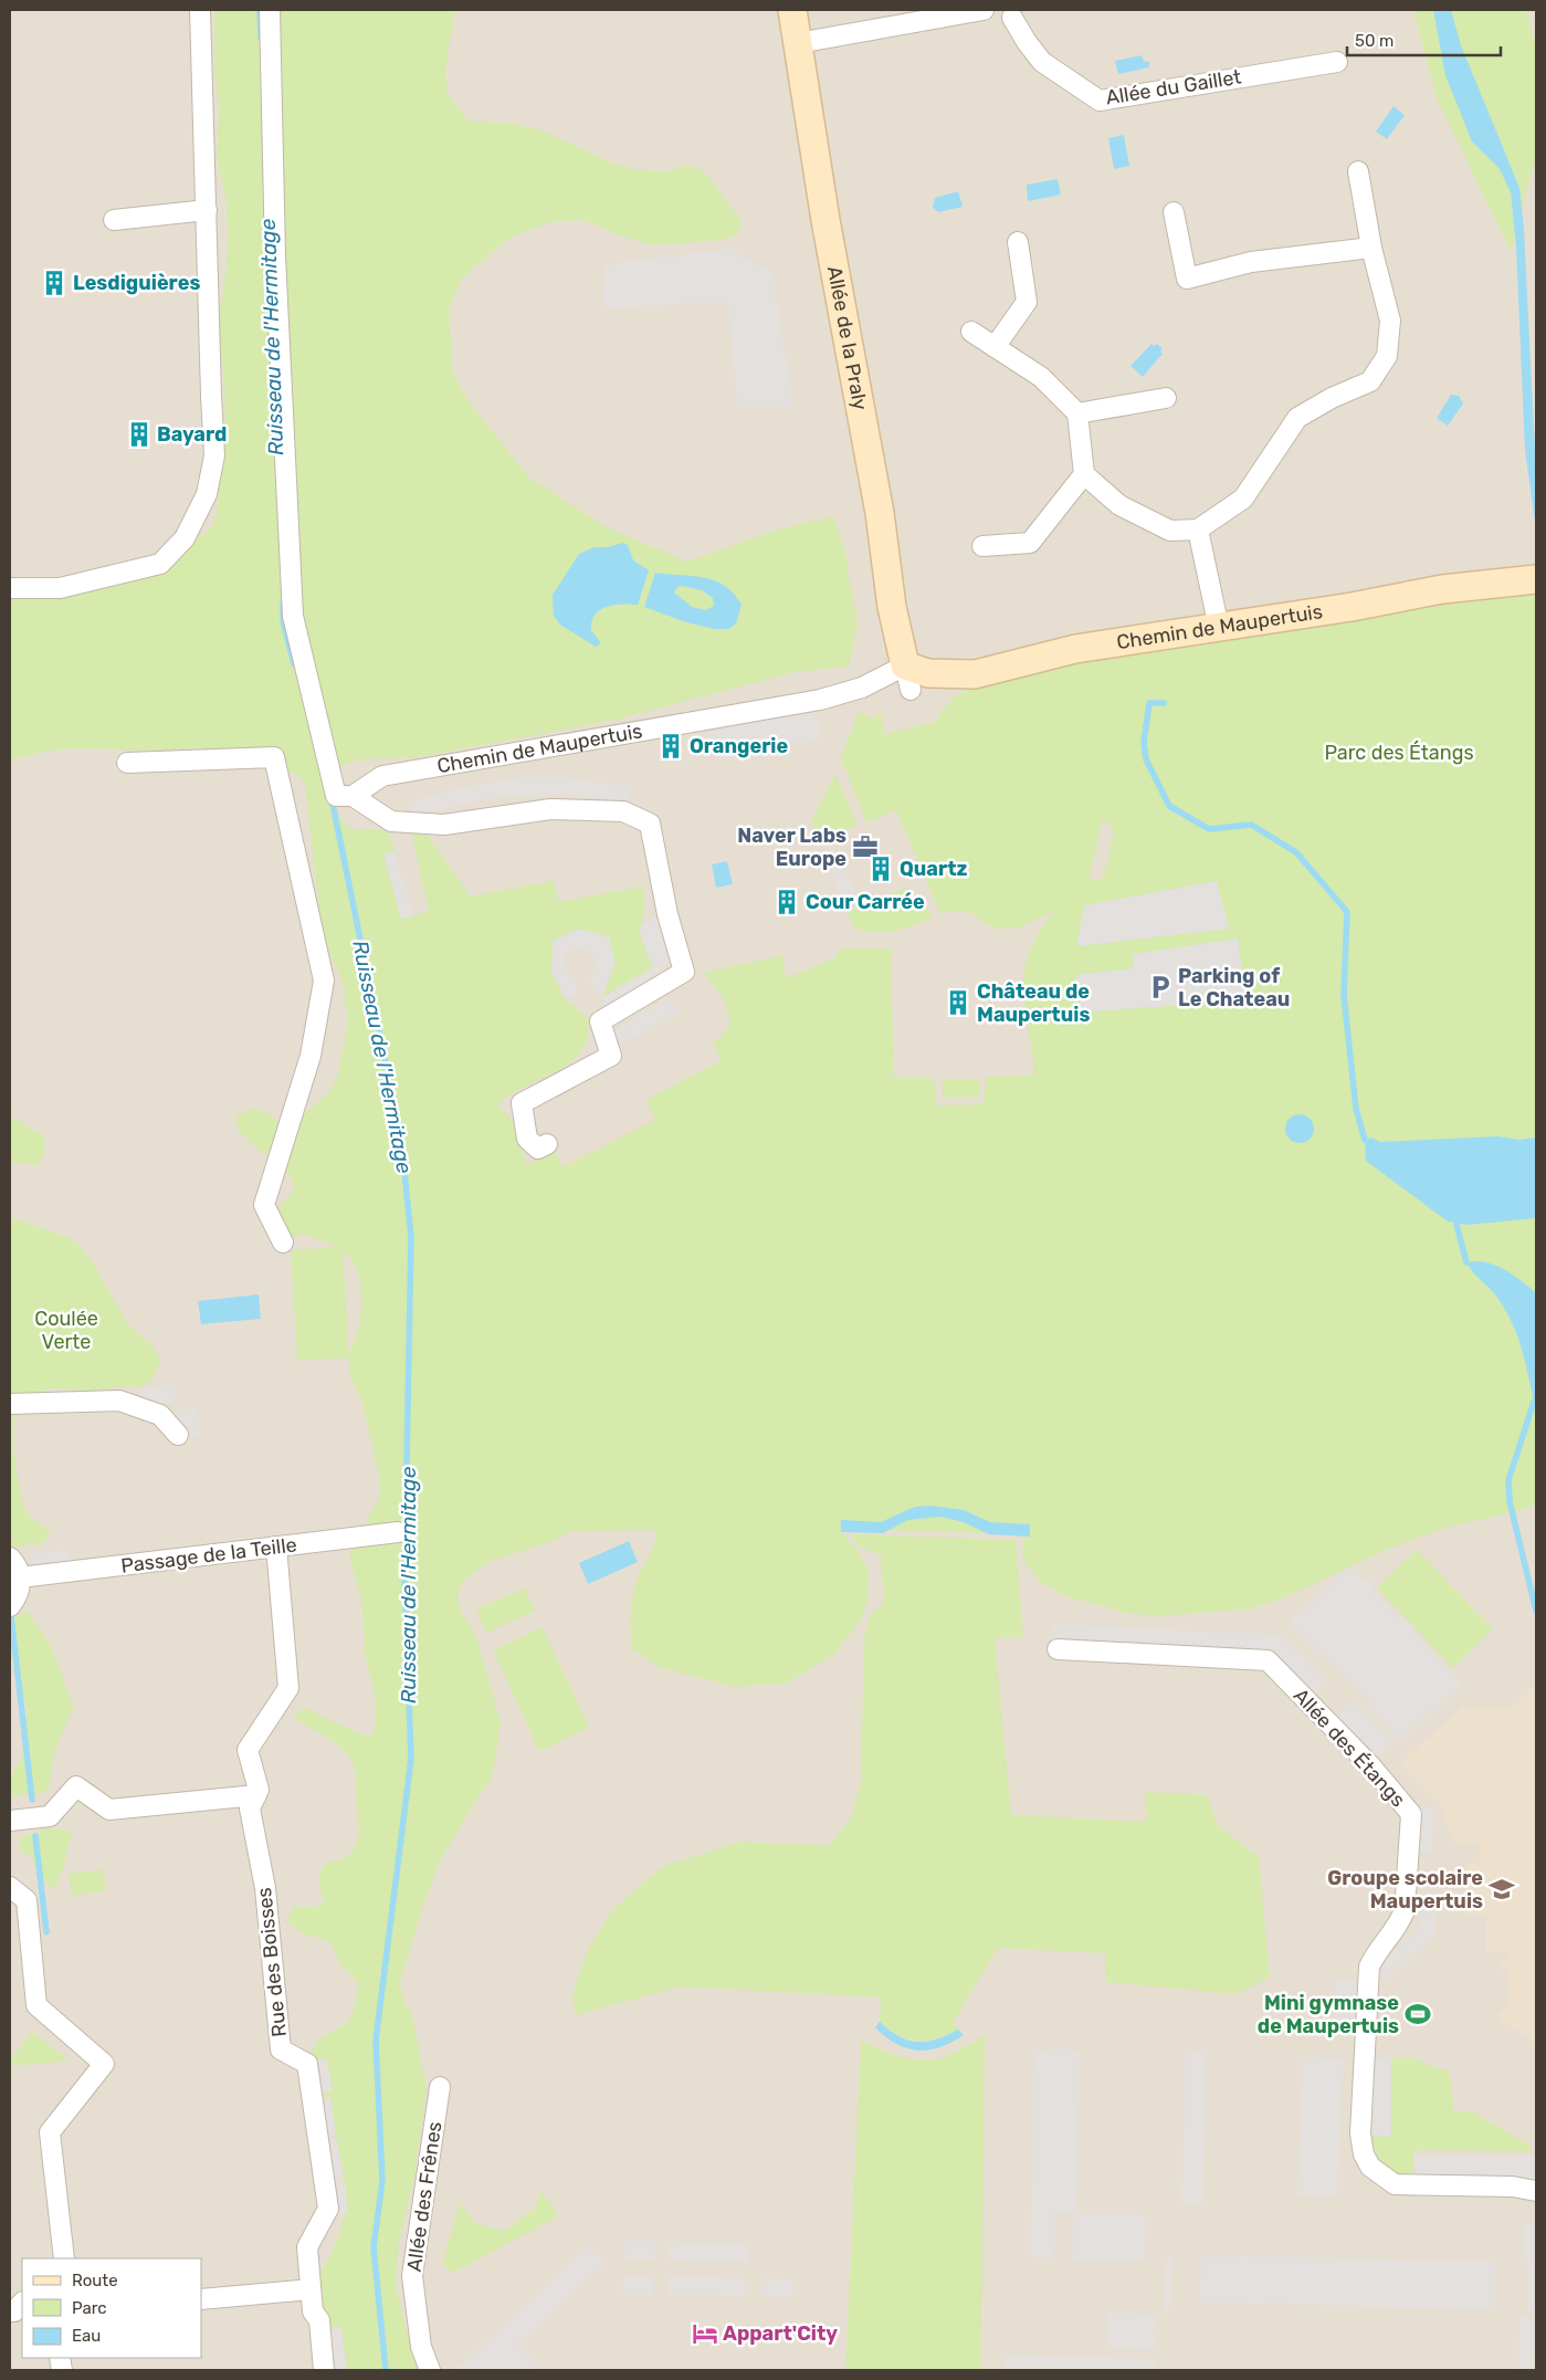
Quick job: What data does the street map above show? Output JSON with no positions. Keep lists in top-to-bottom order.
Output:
{
  "streets": {
    "street": [
      "Allée du Gaillet",
      "Allée de la Praly",
      "Chemin de Maupertuis",
      "Passage de la Teille",
      "Allée des Étangs",
      "Rue des Boisses",
      "Allée des Frênes"
    ]
  },
  "crossings": [
    ["Allée de la Praly", "Chemin de Maupertuis"],
    ["Passage de la Teille", "Rue des Boisses"]
  ],
  "water": ["Ruisseau de l'Hermitage"],
  "parks": ["Parc des Étangs", "Coulée Verte"],
  "places": {
    "building": [
      "Lesdiguières",
      "Bayard",
      "Orangerie",
      "Quartz",
      "Cour Carrée",
      "Château de Maupertuis"
    ],
    "office": ["Naver Labs Europe"],
    "parking": ["Parking of Le Chateau"],
    "school or university": ["Groupe scolaire Maupertuis"],
    "sports": ["Mini gymnase de Maupertuis"],
    "hotel": ["Appart'City"]
  },
  "legend": ["Route", "Parc", "Eau"],
  "scale_bar": "50 m"
}
